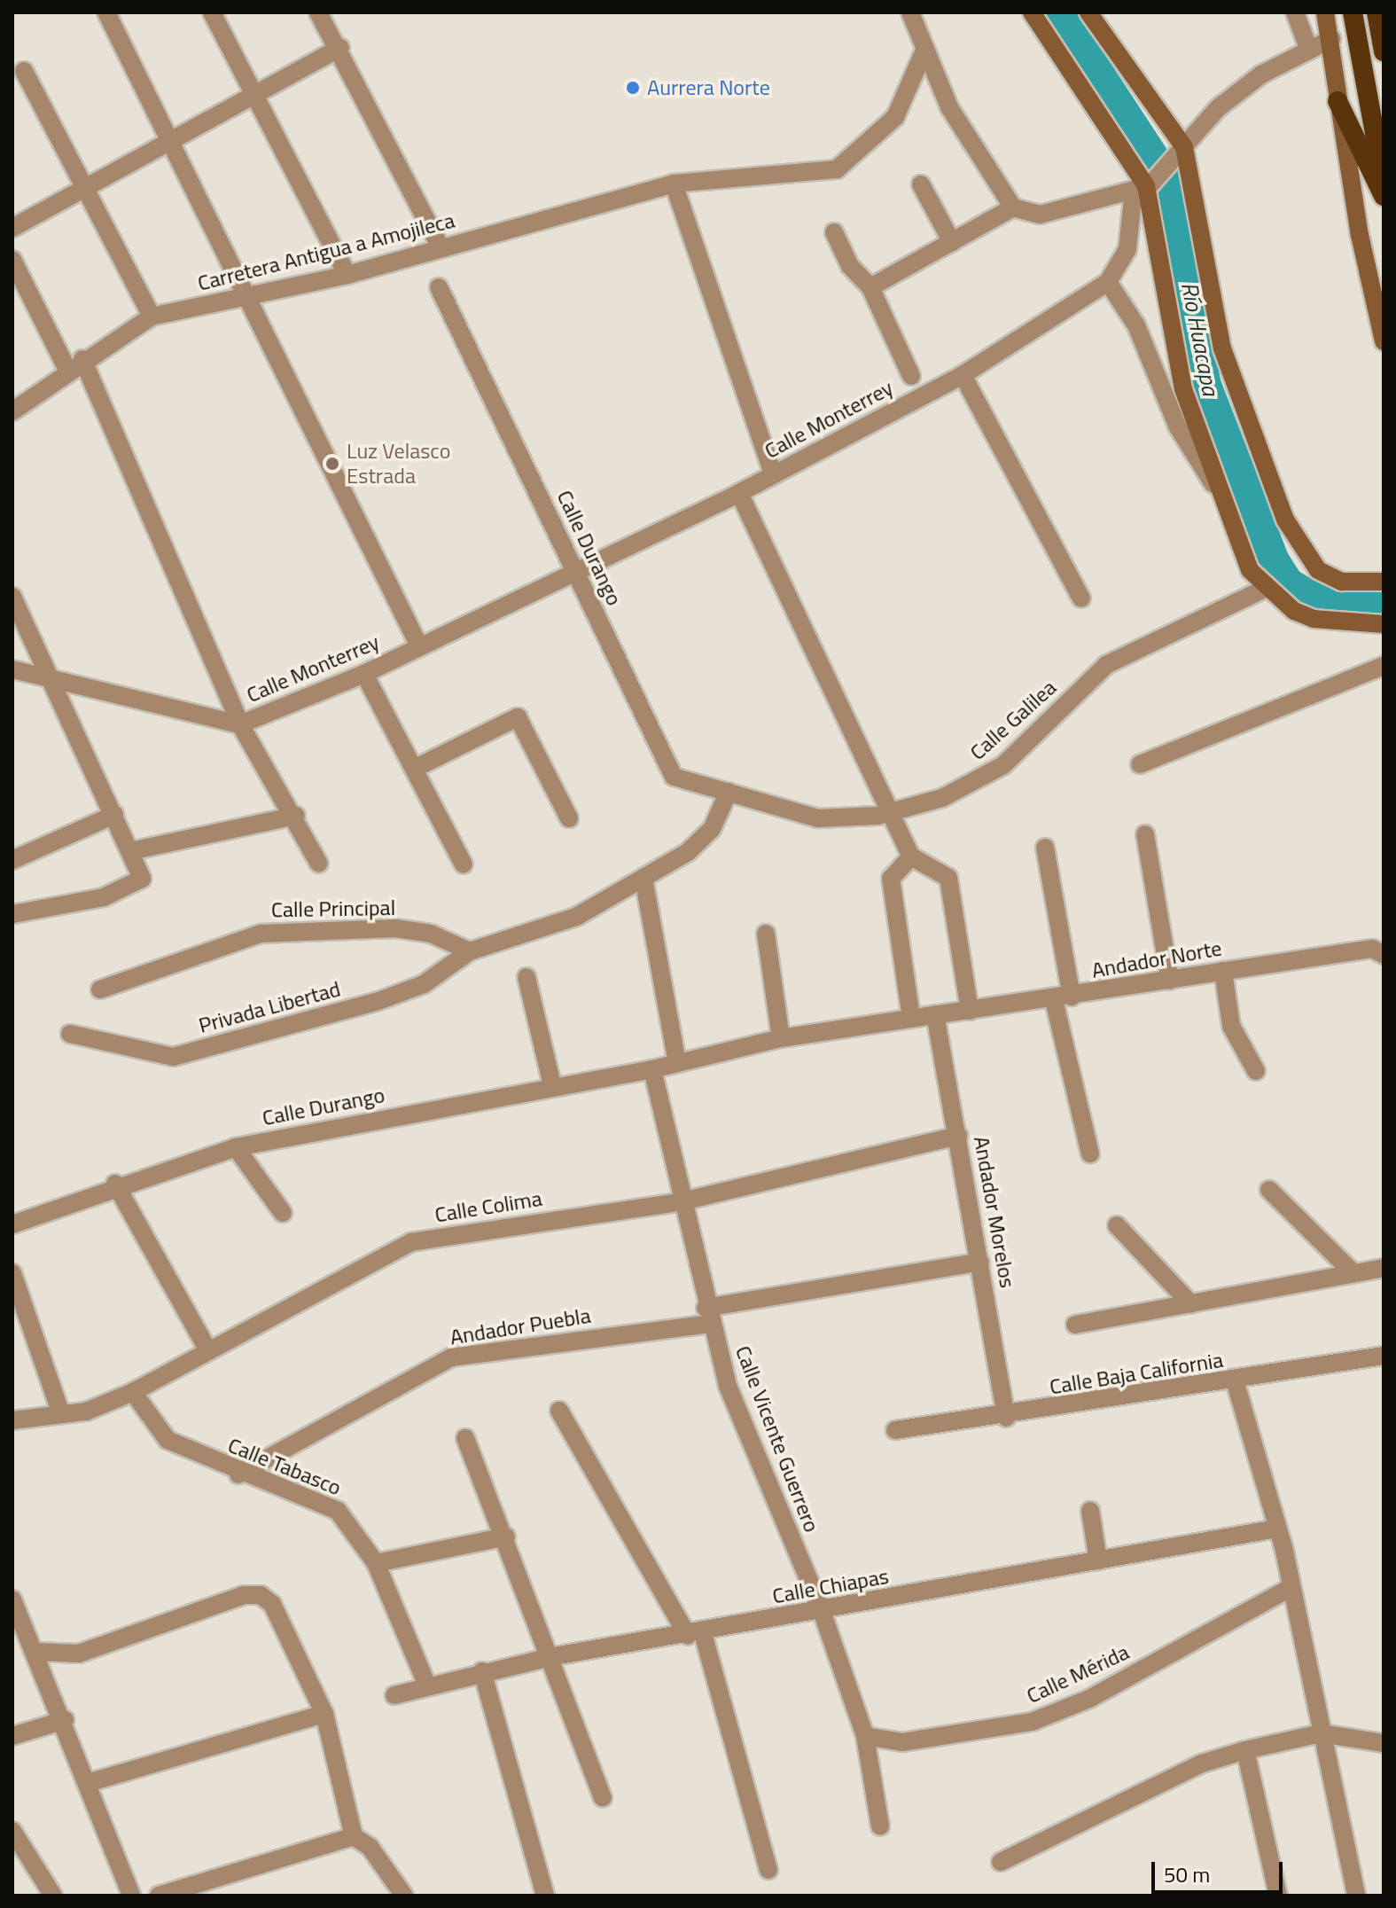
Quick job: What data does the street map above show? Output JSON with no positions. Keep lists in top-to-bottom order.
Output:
{
  "streets": {
    "street": [
      "Carretera Antigua a Amojileca",
      "Calle Monterrey",
      "Calle Durango",
      "Calle Galilea",
      "Calle Principal",
      "Andador Norte",
      "Privada Libertad",
      "Calle Colima",
      "Andador Morelos",
      "Andador Puebla",
      "Calle Baja California",
      "Calle Vicente Guerrero",
      "Calle Tabasco",
      "Calle Chiapas",
      "Calle Mérida"
    ]
  },
  "crossings": [
    ["Calle Monterrey", "Calle Durango"],
    ["Calle Durango", "Calle Galilea"],
    ["Calle Durango", "Andador Norte"],
    ["Calle Durango", "Calle Vicente Guerrero"],
    ["Calle Principal", "Privada Libertad"],
    ["Andador Norte", "Andador Morelos"],
    ["Calle Colima", "Andador Morelos"],
    ["Calle Colima", "Calle Vicente Guerrero"],
    ["Calle Colima", "Calle Tabasco"],
    ["Andador Morelos", "Andador Puebla"],
    ["Andador Morelos", "Calle Baja California"],
    ["Andador Puebla", "Calle Vicente Guerrero"],
    ["Andador Puebla", "Calle Tabasco"],
    ["Calle Vicente Guerrero", "Calle Chiapas"],
    ["Calle Vicente Guerrero", "Calle Mérida"],
    ["Calle Tabasco", "Calle Chiapas"]
  ],
  "water": ["Río Huacapa"],
  "places": ["Aurrera Norte", "Luz Velasco Estrada"],
  "scale_bar": "50 m"
}
